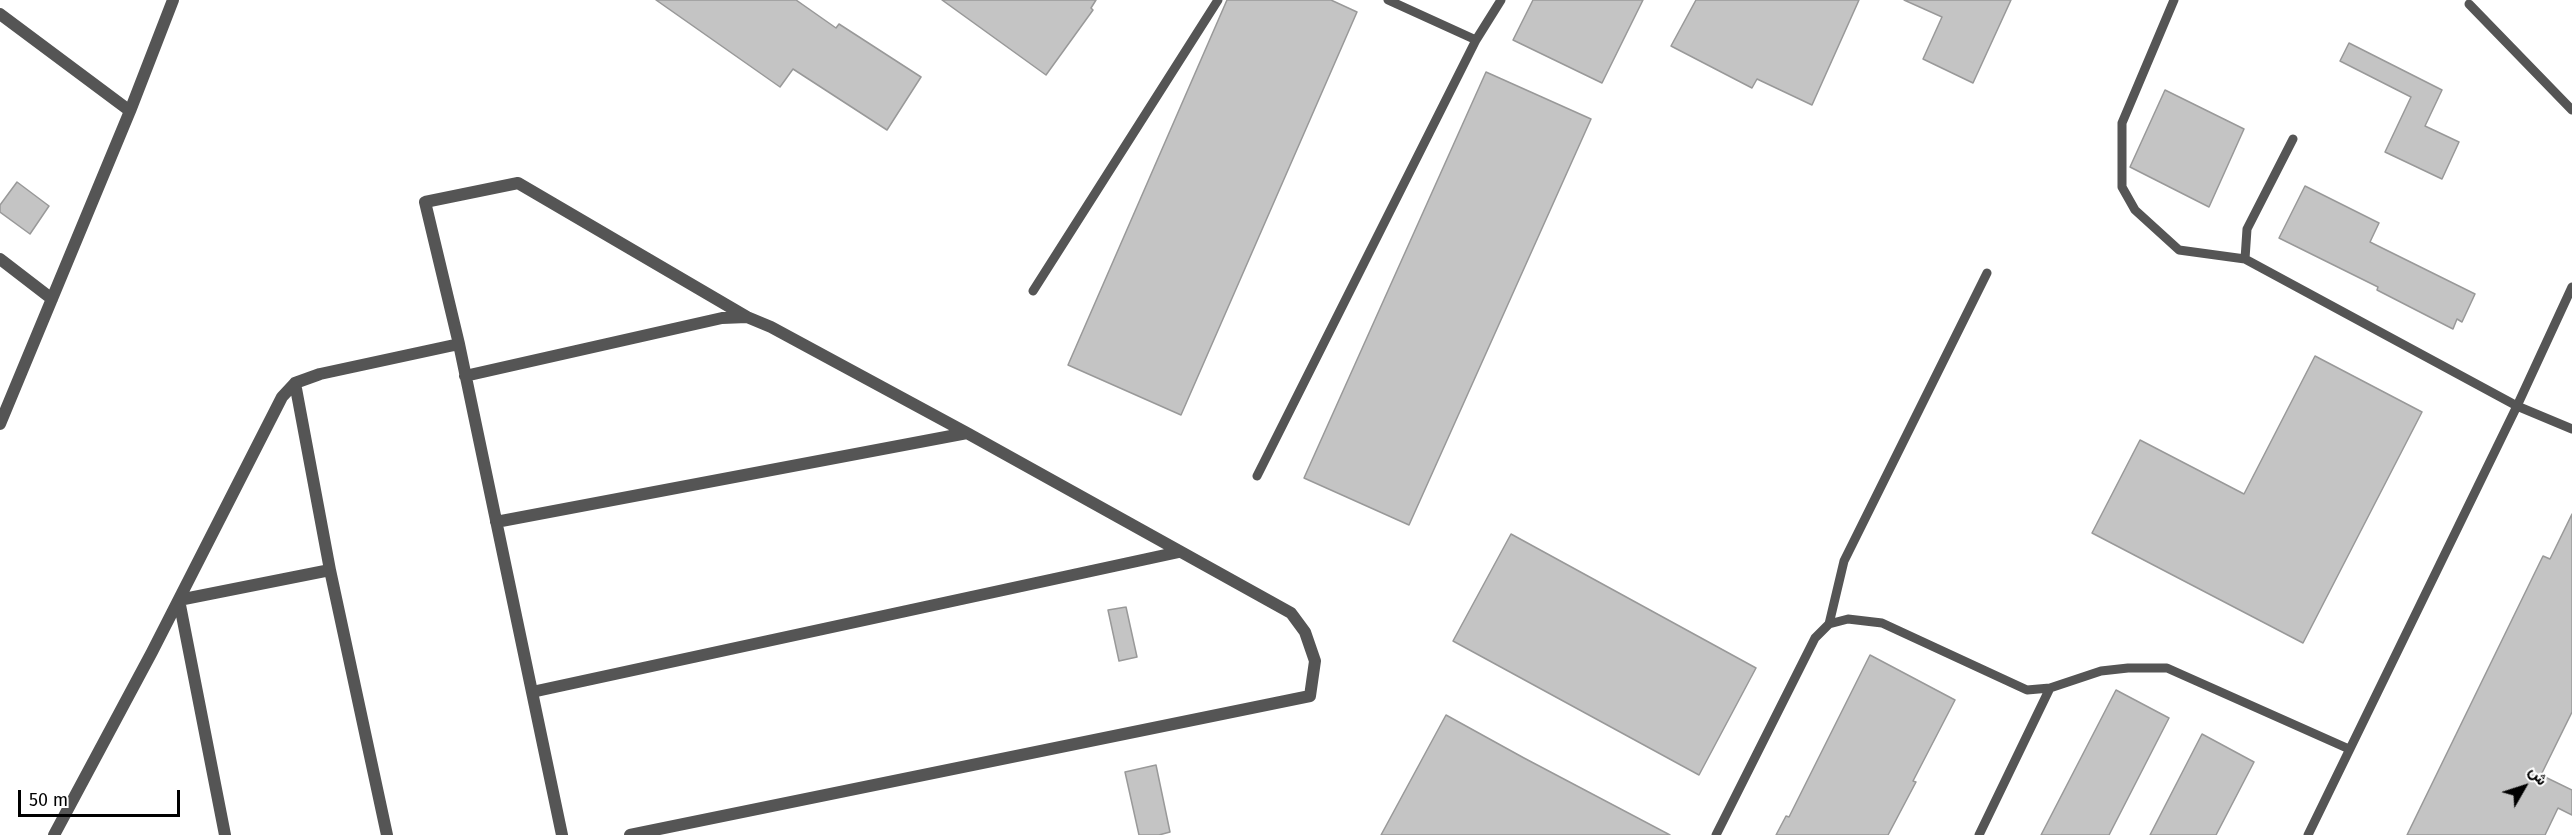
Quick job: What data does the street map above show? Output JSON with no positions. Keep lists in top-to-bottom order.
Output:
{
  "scale_bar": "50 m",
  "north": "top right"
}
